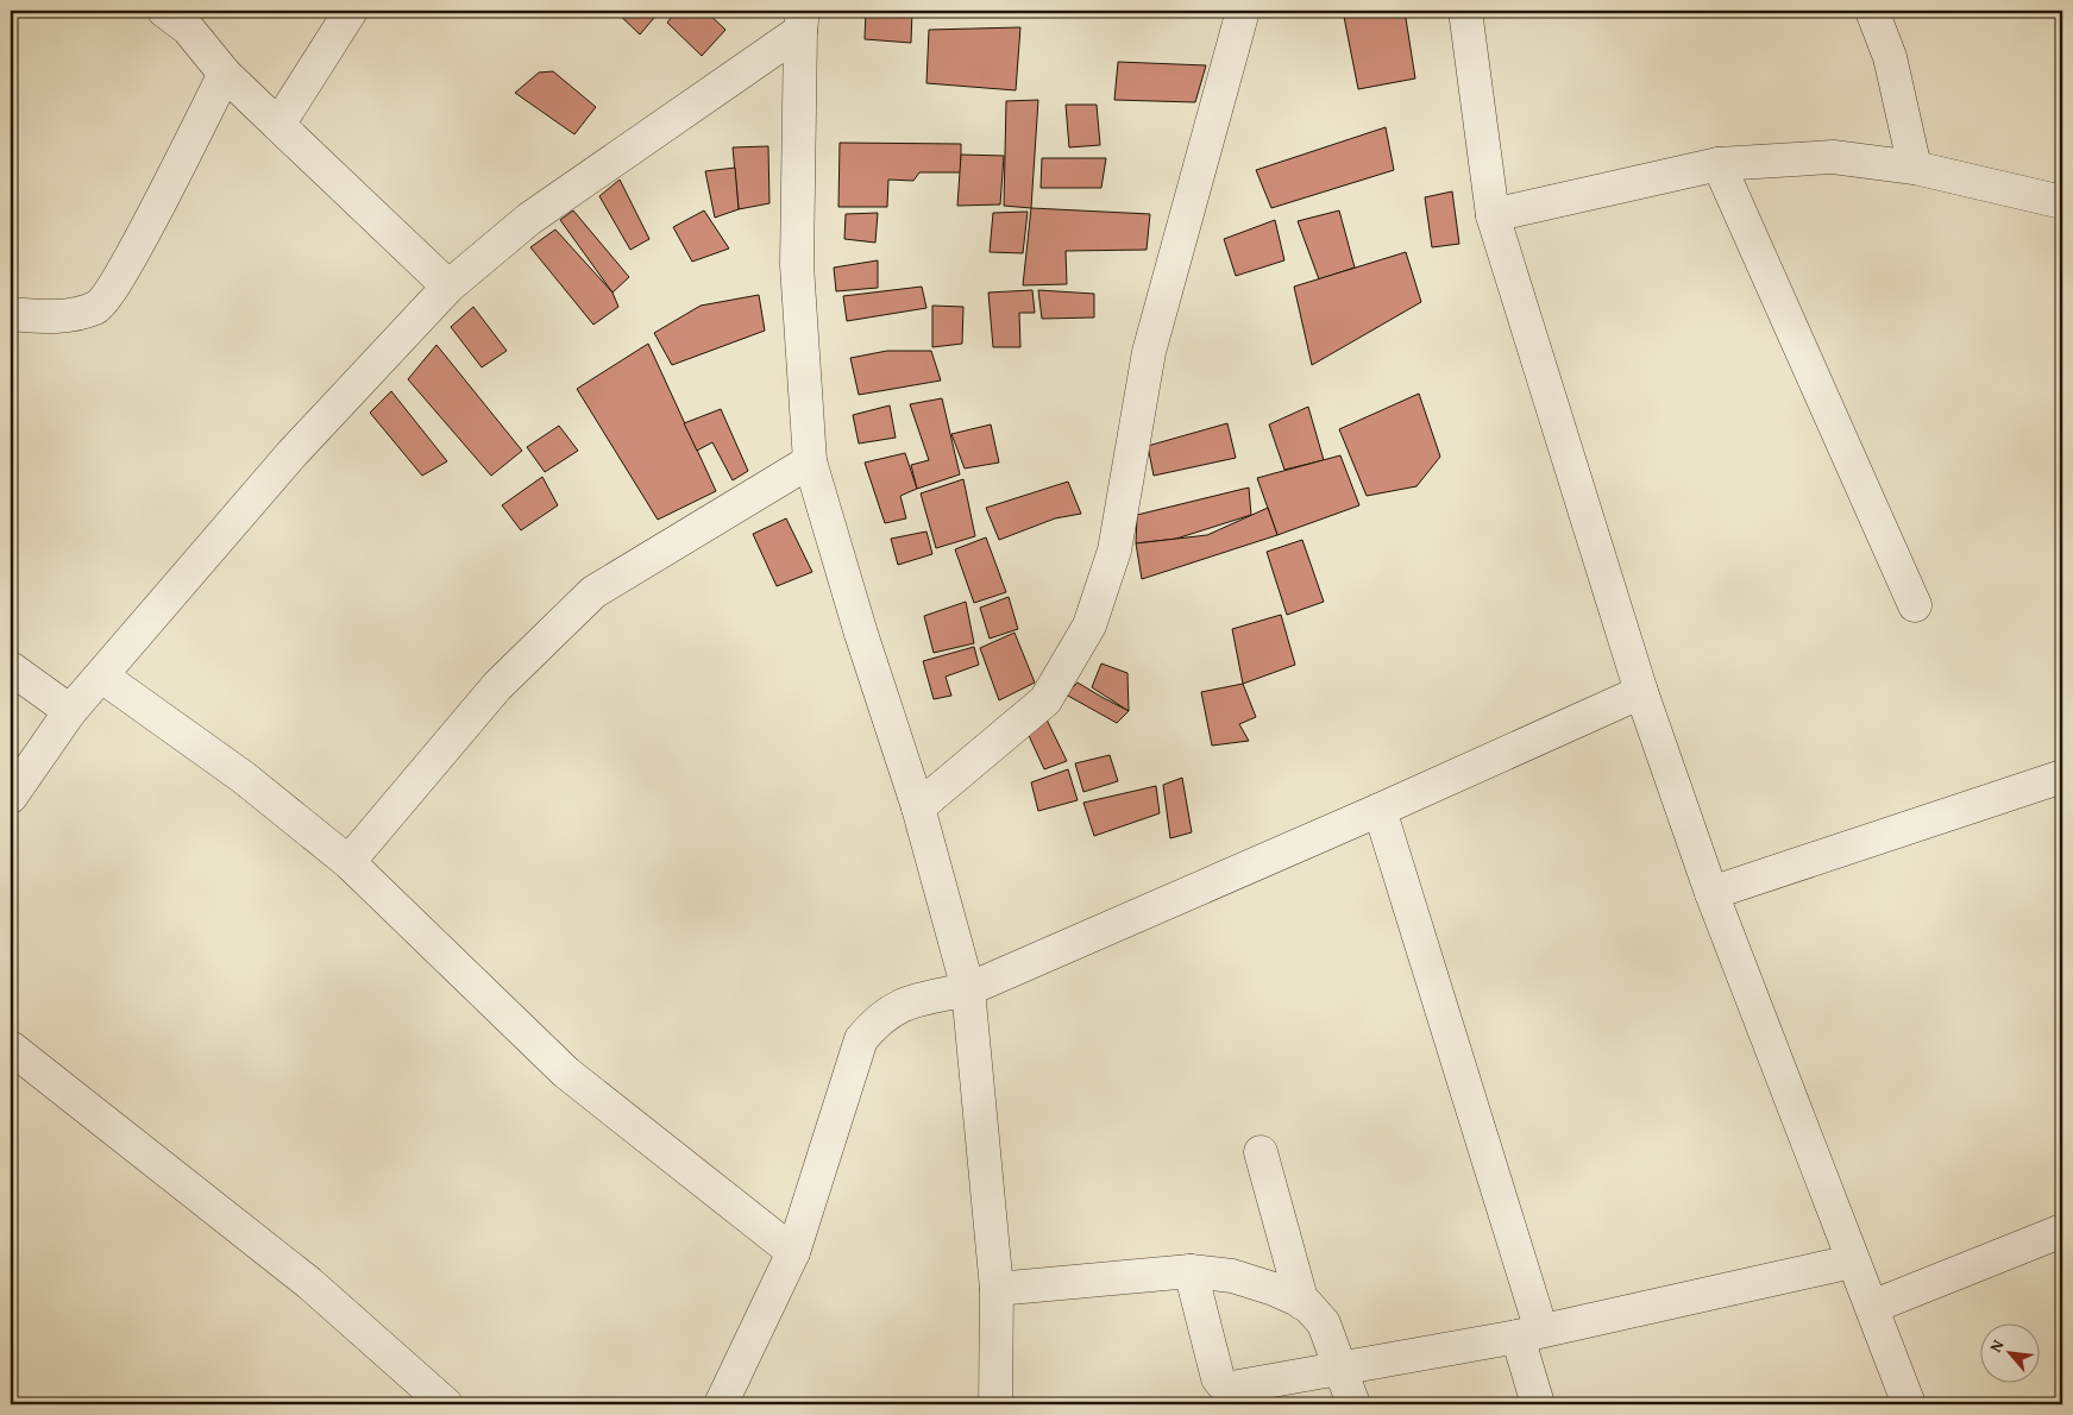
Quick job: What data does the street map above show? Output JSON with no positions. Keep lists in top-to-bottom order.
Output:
{
  "north": "top left"
}
